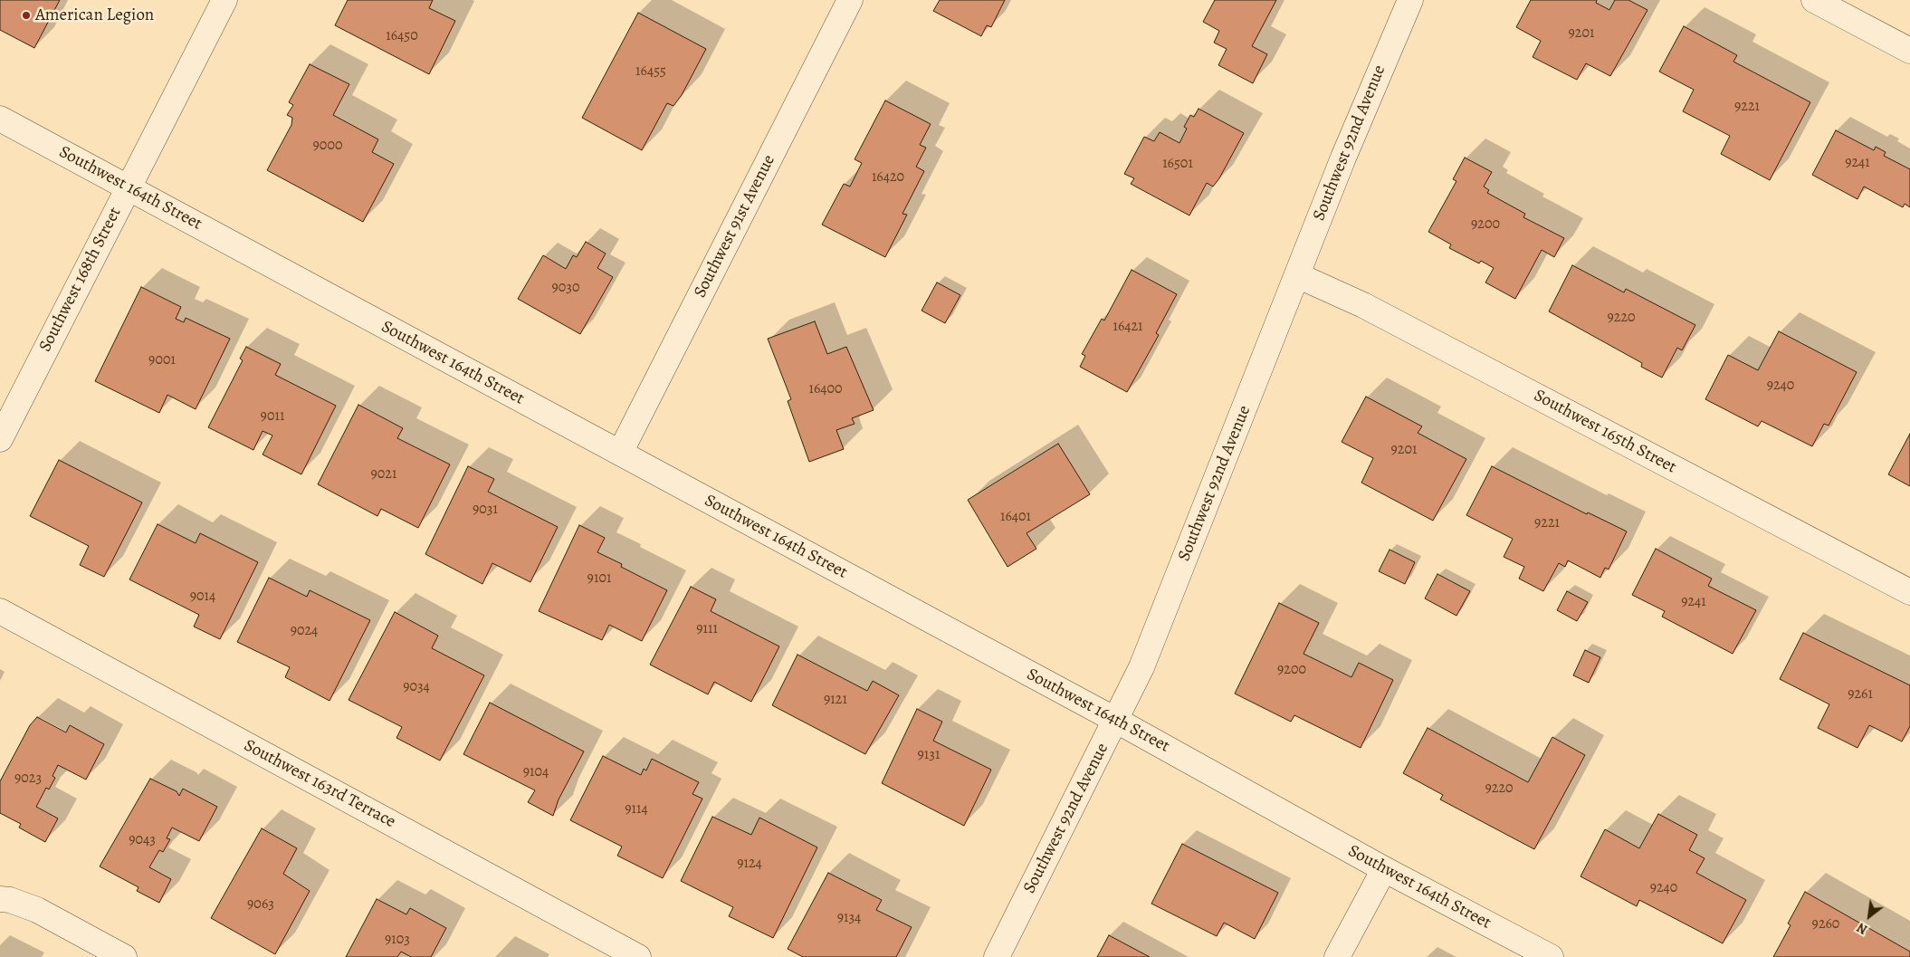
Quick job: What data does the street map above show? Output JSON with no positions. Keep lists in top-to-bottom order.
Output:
{
  "streets": {
    "street": [
      "Southwest 92nd Avenue",
      "Southwest 164th Street",
      "Southwest 91st Avenue",
      "Southwest 168th Street",
      "Southwest 165th Street",
      "Southwest 163rd Terrace"
    ]
  },
  "crossings": [
    ["Southwest 92nd Avenue", "Southwest 164th Street"],
    ["Southwest 92nd Avenue", "Southwest 165th Street"],
    ["Southwest 164th Street", "Southwest 91st Avenue"],
    ["Southwest 164th Street", "Southwest 168th Street"]
  ],
  "places": ["American Legion"],
  "house_numbers": [
    "9201",
    "16450",
    "16455",
    "9221",
    "9000",
    "9241",
    "16501",
    "16420",
    "9200",
    "9030",
    "9220",
    "16421",
    "9001",
    "9240",
    "16400",
    "9011",
    "9201",
    "9021",
    "9031",
    "16401",
    "9221",
    "9101",
    "9014",
    "9241",
    "9111",
    "9024",
    "9200",
    "9034",
    "9261",
    "9121",
    "9131",
    "9104",
    "9023",
    "9220",
    "9114",
    "9043",
    "9124",
    "9240",
    "9063",
    "9134",
    "9260",
    "9103"
  ],
  "north": "bottom left"
}
